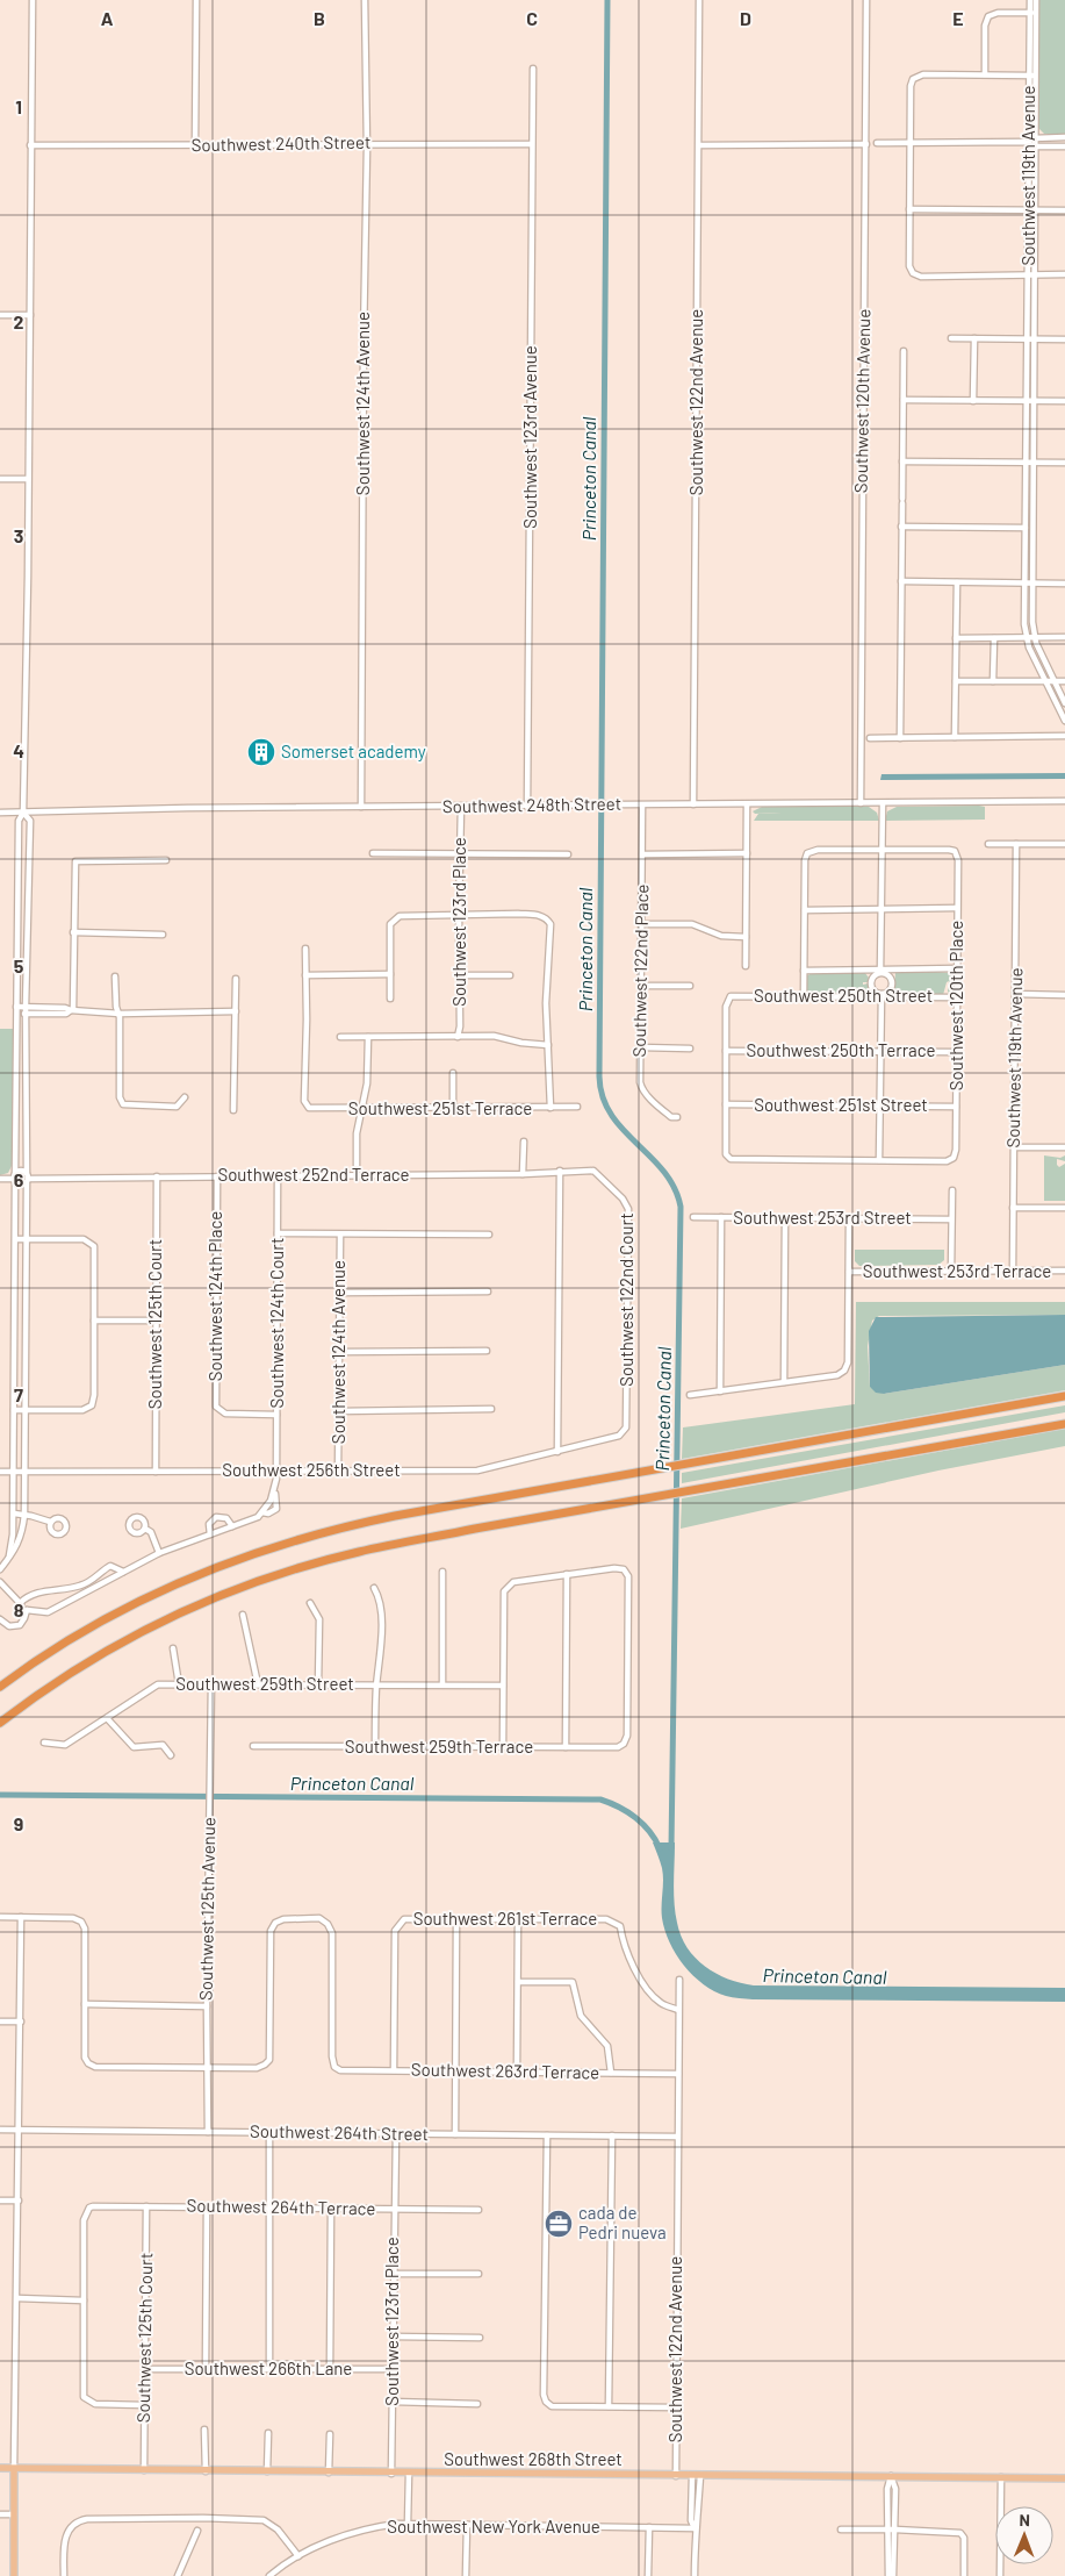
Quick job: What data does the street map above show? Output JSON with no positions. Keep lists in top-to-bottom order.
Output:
{
  "streets": {
    "main road": ["Southwest 268th Street"],
    "street": [
      "Southwest 240th Street",
      "Southwest 119th Avenue",
      "Southwest 120th Avenue",
      "Southwest 122nd Avenue",
      "Southwest 124th Avenue",
      "Southwest 123rd Avenue",
      "Southwest 248th Street",
      "Southwest 123rd Place",
      "Southwest 122nd Place",
      "Southwest 250th Street",
      "Southwest 120th Place",
      "Southwest 250th Terrace",
      "Southwest 251st Street",
      "Southwest 251st Terrace",
      "Southwest 252nd Terrace",
      "Southwest 253rd Street",
      "Southwest 253rd Terrace",
      "Southwest 124th Place",
      "Southwest 122nd Court",
      "Southwest 124th Court",
      "Southwest 125th Court",
      "Southwest 256th Street",
      "Southwest 259th Street",
      "Southwest 259th Terrace",
      "Southwest 125th Avenue",
      "Southwest 261st Terrace",
      "Southwest 263rd Terrace",
      "Southwest 264th Street",
      "Southwest 264th Terrace",
      "Southwest 266th Lane",
      "Southwest New York Avenue"
    ]
  },
  "crossings": [
    ["Southwest 240th Street", "Southwest 124th Avenue"],
    ["Southwest 240th Street", "Southwest 123rd Avenue"],
    ["Southwest 119th Avenue", "Southwest 253rd Terrace"],
    ["Southwest 120th Avenue", "Southwest 248th Street"],
    ["Southwest 122nd Avenue", "Southwest 248th Street"],
    ["Southwest 122nd Avenue", "Southwest 261st Terrace"],
    ["Southwest 122nd Avenue", "Southwest 263rd Terrace"],
    ["Southwest 122nd Avenue", "Southwest 264th Street"],
    ["Southwest 122nd Avenue", "Southwest 268th Street"],
    ["Southwest 124th Avenue", "Southwest 248th Street"],
    ["Southwest 124th Avenue", "Southwest 256th Street"],
    ["Southwest 123rd Avenue", "Southwest 248th Street"],
    ["Southwest 248th Street", "Southwest 123rd Place"],
    ["Southwest 248th Street", "Southwest 122nd Place"],
    ["Southwest 123rd Place", "Southwest 264th Street"],
    ["Southwest 123rd Place", "Southwest 264th Terrace"],
    ["Southwest 123rd Place", "Southwest 266th Lane"],
    ["Southwest 123rd Place", "Southwest 268th Street"],
    ["Southwest 250th Street", "Southwest 120th Place"],
    ["Southwest 250th Street", "Southwest 250th Terrace"],
    ["Southwest 120th Place", "Southwest 250th Terrace"],
    ["Southwest 120th Place", "Southwest 251st Street"],
    ["Southwest 252nd Terrace", "Southwest 124th Place"],
    ["Southwest 252nd Terrace", "Southwest 122nd Court"],
    ["Southwest 252nd Terrace", "Southwest 124th Court"],
    ["Southwest 252nd Terrace", "Southwest 125th Court"],
    ["Southwest 124th Place", "Southwest 124th Court"],
    ["Southwest 122nd Court", "Southwest 256th Street"],
    ["Southwest 124th Court", "Southwest 256th Street"],
    ["Southwest 125th Court", "Southwest 256th Street"],
    ["Southwest 125th Court", "Southwest 264th Terrace"],
    ["Southwest 125th Court", "Southwest 266th Lane"],
    ["Southwest 125th Court", "Southwest 268th Street"],
    ["Southwest 259th Street", "Southwest 125th Avenue"],
    ["Southwest 125th Avenue", "Southwest 263rd Terrace"],
    ["Southwest 125th Avenue", "Southwest 264th Street"],
    ["Southwest 261st Terrace", "Southwest 263rd Terrace"]
  ],
  "water": ["Princeton Canal"],
  "places": {
    "building": ["Somerset academy"],
    "office": ["cada de Pedri nueva"]
  },
  "north": "top",
  "grid": {
    "columns": [
      "A",
      "B",
      "C",
      "D",
      "E"
    ],
    "rows": [
      "1",
      "2",
      "3",
      "4",
      "5",
      "6",
      "7",
      "8",
      "9"
    ]
  }
}
